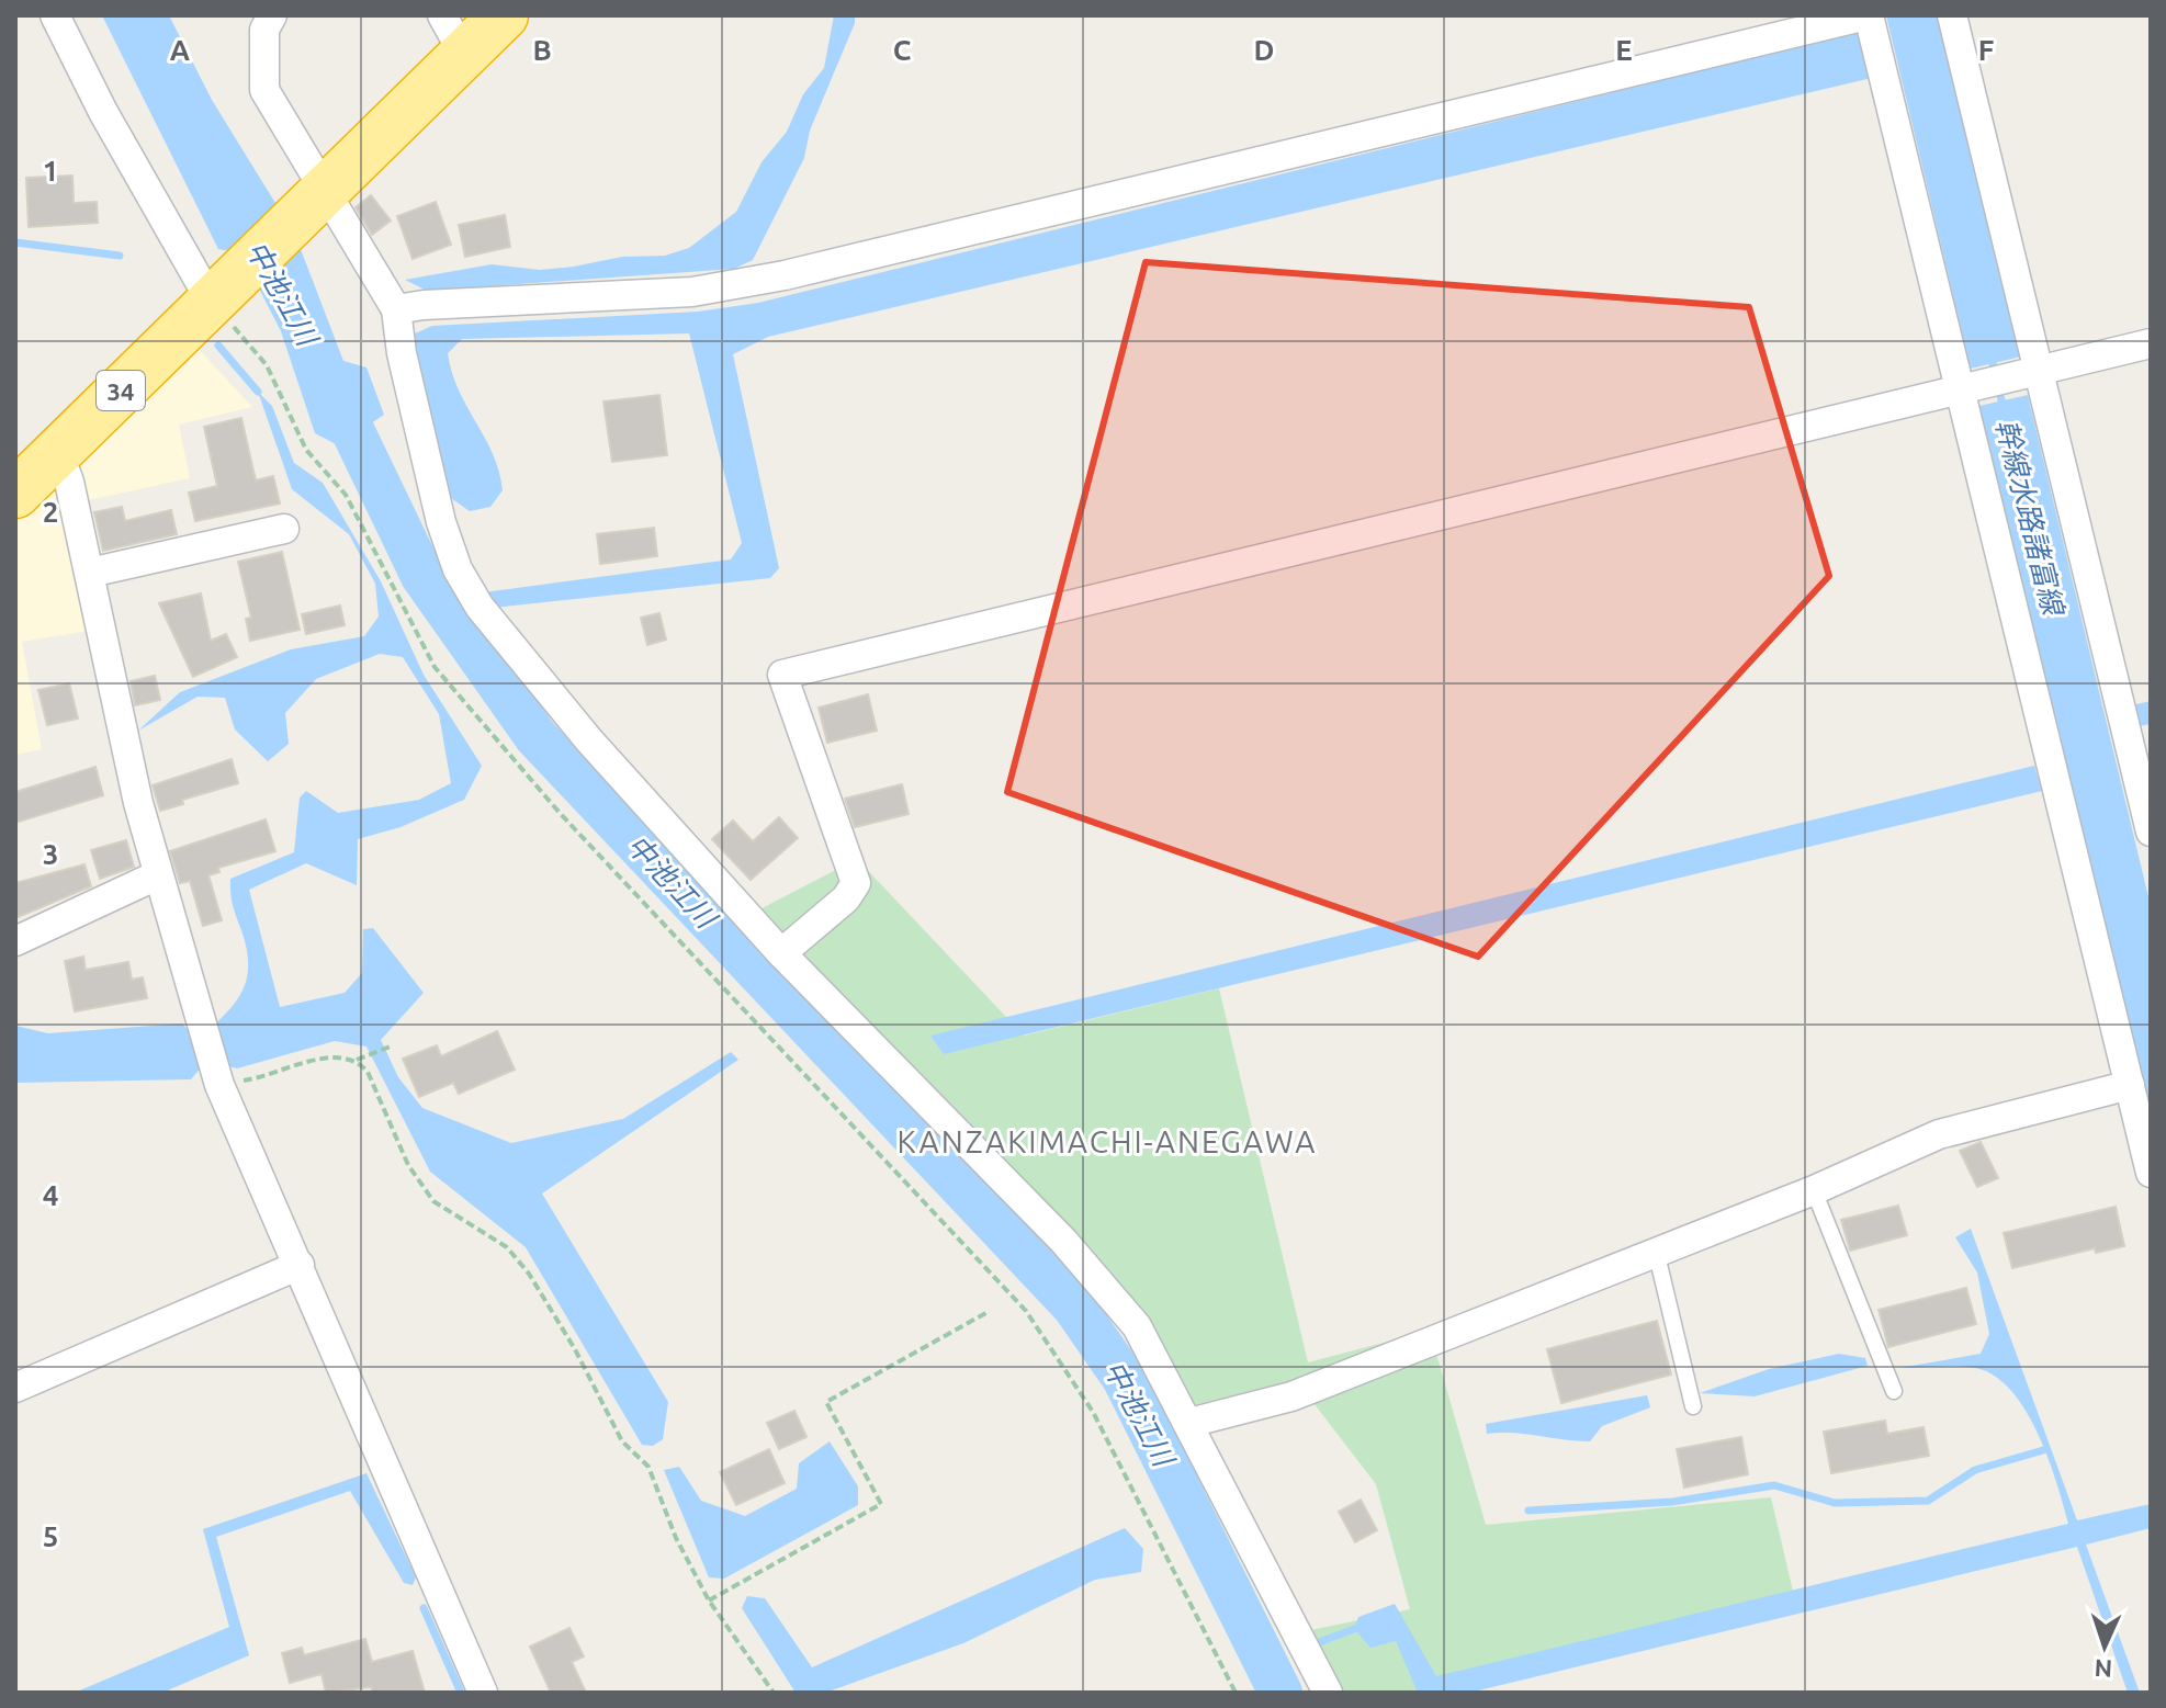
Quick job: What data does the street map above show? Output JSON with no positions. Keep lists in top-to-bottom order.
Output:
{
  "streets": {
    "highway": ["34"]
  },
  "districts": ["KANZAKIMACHI-ANEGAWA"],
  "water": ["中池江川", "幹線水路諸富線"],
  "north": "bottom",
  "grid": {
    "columns": [
      "A",
      "B",
      "C",
      "D",
      "E",
      "F"
    ],
    "rows": [
      "1",
      "2",
      "3",
      "4",
      "5"
    ]
  }
}
